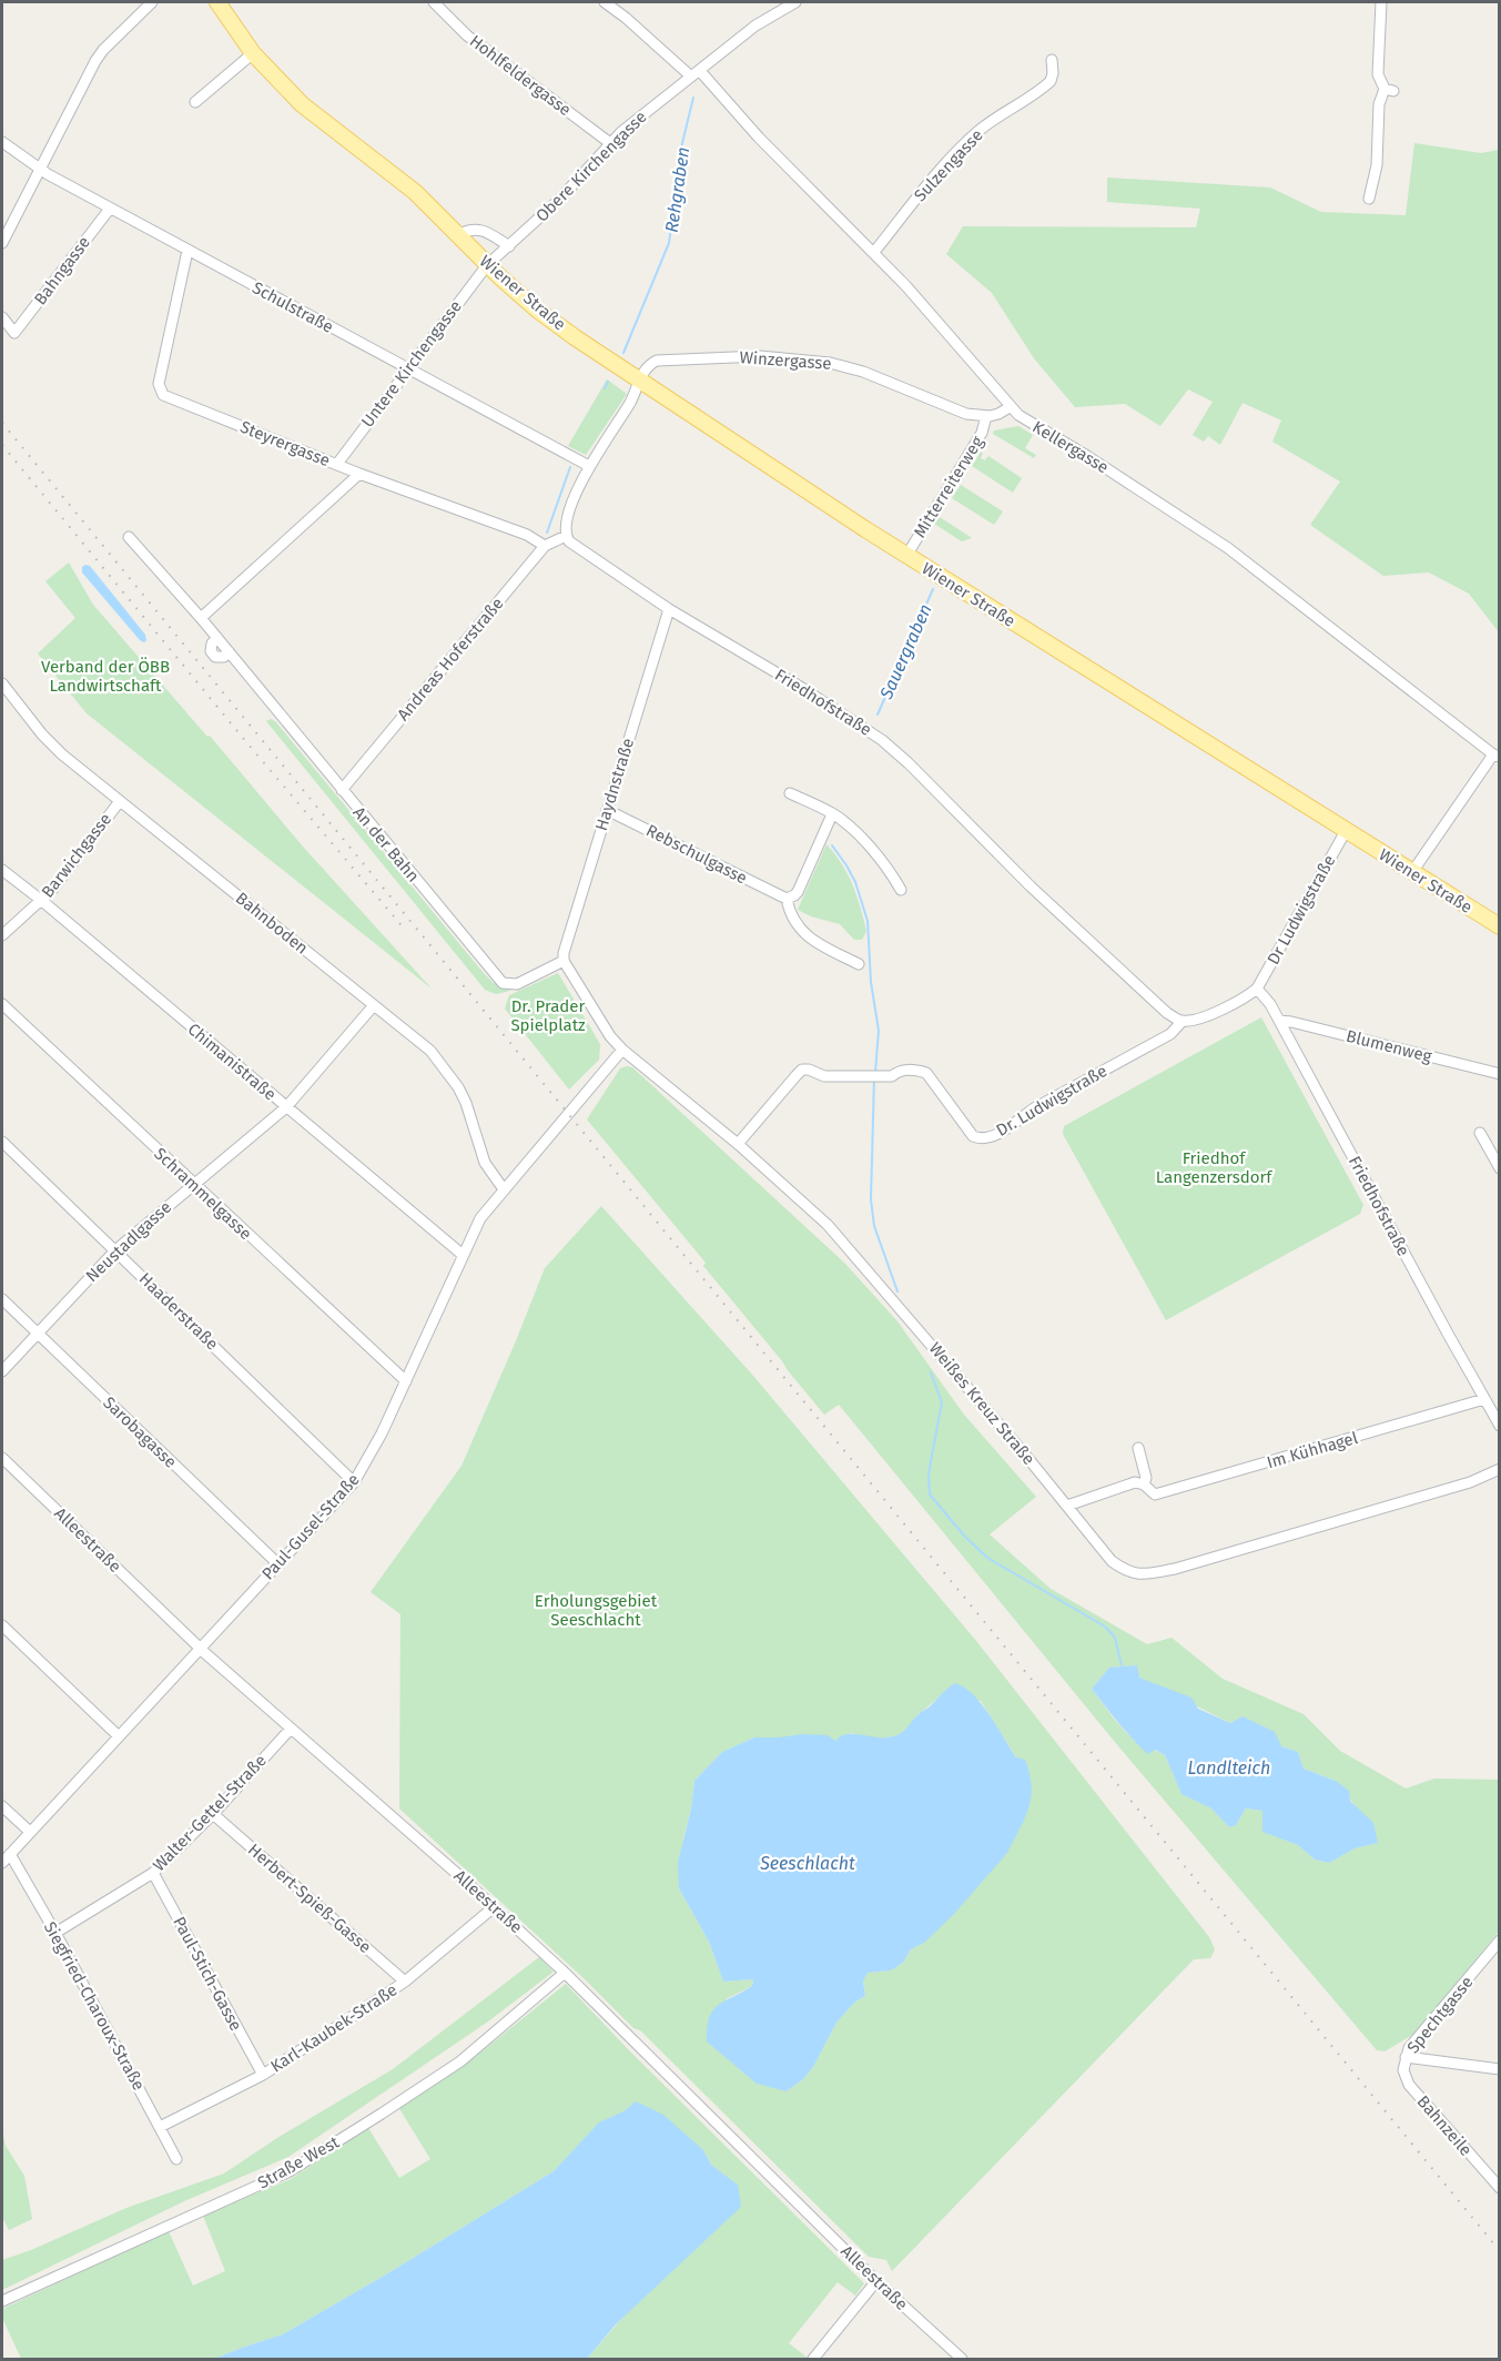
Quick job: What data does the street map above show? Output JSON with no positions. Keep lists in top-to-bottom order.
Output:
{
  "streets": {
    "main road": ["Wiener Straße"],
    "street": [
      "Hohlfeldergasse",
      "Sulzengasse",
      "Obere Kirchengasse",
      "Bahngasse",
      "Schulstraße",
      "Winzergasse",
      "Untere Kirchengasse",
      "Steyrergasse",
      "Kellergasse",
      "Mitterreiterweg",
      "Andreas Hoferstraße",
      "Friedhofstraße",
      "Haydnstraße",
      "An der Bahn",
      "Rebschulgasse",
      "Barwichgasse",
      "Dr Ludwigstraße",
      "Bahnboden",
      "Blumenweg",
      "Chimanistraße",
      "Dr. Ludwigstraße",
      "Schrammelgasse",
      "Neustadlgasse",
      "Haaderstraße",
      "Weißes Kreuz Straße",
      "Sarobagasse",
      "Im Kühhagel",
      "Paul-Gusel-Straße",
      "Alleestraße",
      "Walter-Gettel-Straße",
      "Herbert-Spieß-Gasse",
      "Paul-Stich-Gasse",
      "Siegfried-Charoux-Straße",
      "Spechtgasse",
      "Karl-Kaubek-Straße",
      "Bahnzeile",
      "Straße West"
    ]
  },
  "crossings": [
    ["Hohlfeldergasse", "Obere Kirchengasse"],
    ["Sulzengasse", "Kellergasse"],
    ["Obere Kirchengasse", "Wiener Straße"],
    ["Obere Kirchengasse", "Untere Kirchengasse"],
    ["Obere Kirchengasse", "Kellergasse"],
    ["Bahngasse", "Schulstraße"],
    ["Wiener Straße", "Winzergasse"],
    ["Wiener Straße", "Untere Kirchengasse"],
    ["Wiener Straße", "Mitterreiterweg"],
    ["Wiener Straße", "Dr Ludwigstraße"],
    ["Schulstraße", "Untere Kirchengasse"],
    ["Schulstraße", "Steyrergasse"],
    ["Winzergasse", "Mitterreiterweg"],
    ["Untere Kirchengasse", "Steyrergasse"],
    ["Steyrergasse", "Andreas Hoferstraße"],
    ["Andreas Hoferstraße", "Friedhofstraße"],
    ["Andreas Hoferstraße", "An der Bahn"],
    ["Friedhofstraße", "Haydnstraße"],
    ["Friedhofstraße", "Dr Ludwigstraße"],
    ["Friedhofstraße", "Blumenweg"],
    ["Friedhofstraße", "Dr. Ludwigstraße"],
    ["Friedhofstraße", "Im Kühhagel"],
    ["Haydnstraße", "An der Bahn"],
    ["Haydnstraße", "Rebschulgasse"],
    ["Haydnstraße", "Weißes Kreuz Straße"],
    ["An der Bahn", "Weißes Kreuz Straße"],
    ["Barwichgasse", "Bahnboden"],
    ["Barwichgasse", "Chimanistraße"],
    ["Bahnboden", "Neustadlgasse"],
    ["Bahnboden", "Paul-Gusel-Straße"],
    ["Chimanistraße", "Neustadlgasse"],
    ["Chimanistraße", "Paul-Gusel-Straße"],
    ["Schrammelgasse", "Neustadlgasse"],
    ["Schrammelgasse", "Paul-Gusel-Straße"],
    ["Neustadlgasse", "Haaderstraße"],
    ["Neustadlgasse", "Sarobagasse"],
    ["Haaderstraße", "Paul-Gusel-Straße"],
    ["Weißes Kreuz Straße", "Im Kühhagel"],
    ["Weißes Kreuz Straße", "Paul-Gusel-Straße"],
    ["Sarobagasse", "Paul-Gusel-Straße"],
    ["Paul-Gusel-Straße", "Alleestraße"],
    ["Paul-Gusel-Straße", "Siegfried-Charoux-Straße"],
    ["Alleestraße", "Walter-Gettel-Straße"],
    ["Alleestraße", "Karl-Kaubek-Straße"],
    ["Alleestraße", "Straße West"],
    ["Walter-Gettel-Straße", "Herbert-Spieß-Gasse"],
    ["Walter-Gettel-Straße", "Paul-Stich-Gasse"],
    ["Walter-Gettel-Straße", "Siegfried-Charoux-Straße"],
    ["Herbert-Spieß-Gasse", "Karl-Kaubek-Straße"],
    ["Paul-Stich-Gasse", "Karl-Kaubek-Straße"],
    ["Siegfried-Charoux-Straße", "Karl-Kaubek-Straße"],
    ["Spechtgasse", "Bahnzeile"]
  ],
  "water": [
    "Rehgraben",
    "Sauergraben",
    "Landlteich",
    "Seeschlacht"
  ],
  "parks": [
    "Verband der ÖBB Landwirtschaft",
    "Dr. Prader Spielplatz",
    "Friedhof Langenzersdorf",
    "Erholungsgebiet Seeschlacht"
  ]
}
